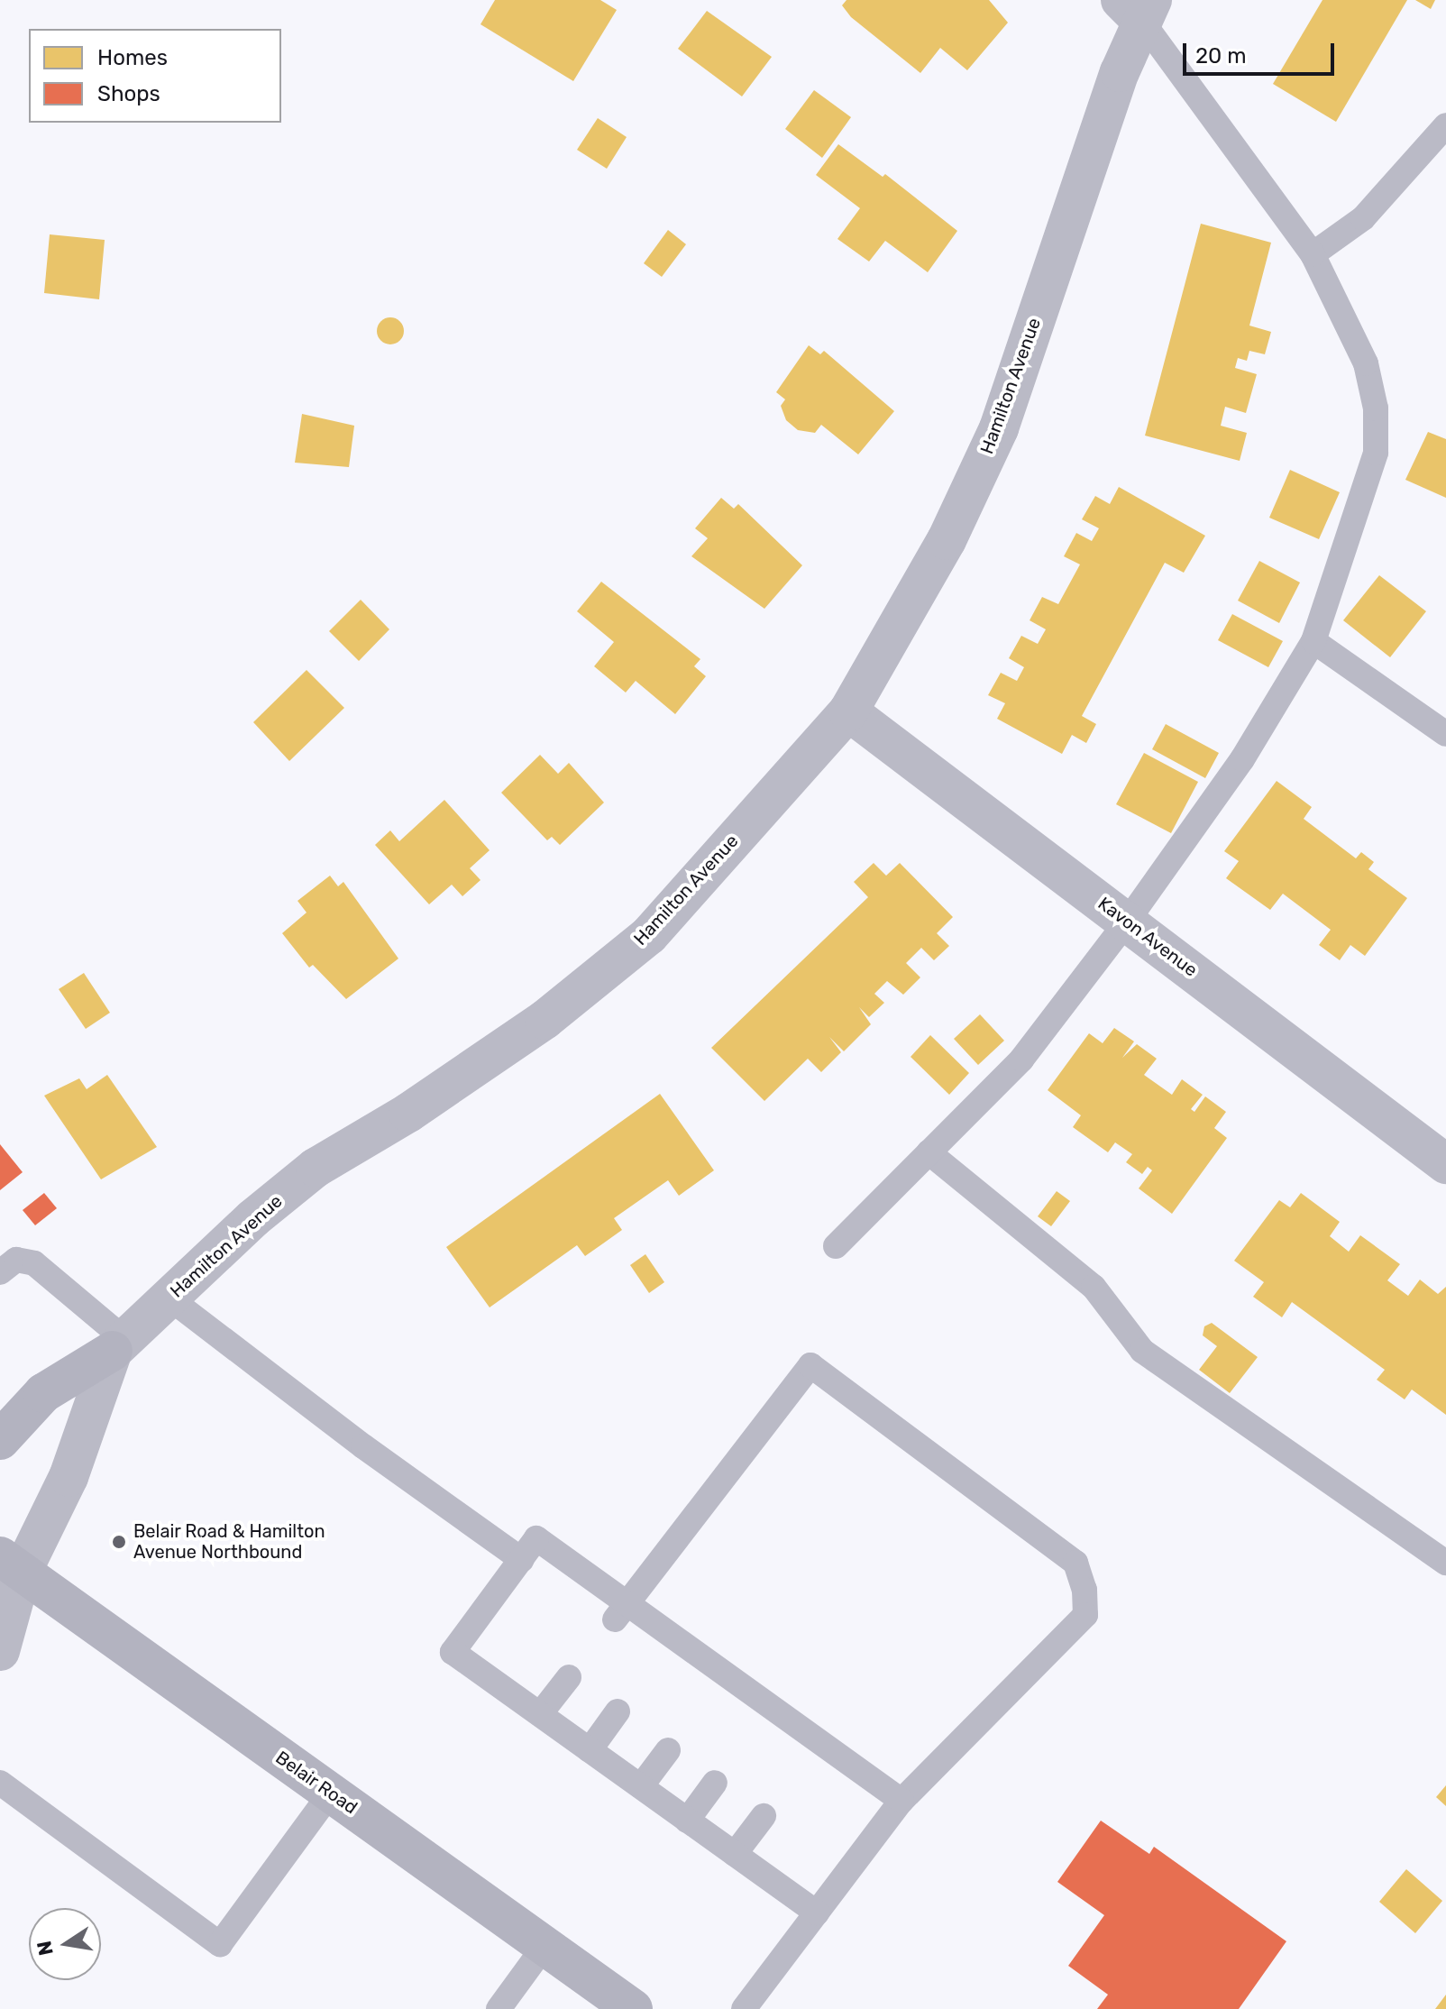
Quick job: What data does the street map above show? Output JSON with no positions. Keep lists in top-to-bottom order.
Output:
{
  "streets": {
    "main road": ["Belair Road"],
    "street": ["Hamilton Avenue", "Kavon Avenue"]
  },
  "crossings": [
    ["Hamilton Avenue", "Kavon Avenue"],
    ["Hamilton Avenue", "Belair Road"]
  ],
  "places": ["Belair Road & Hamilton Avenue Northbound"],
  "legend": ["Homes", "Shops"],
  "scale_bar": "20 m",
  "north": "left"
}
